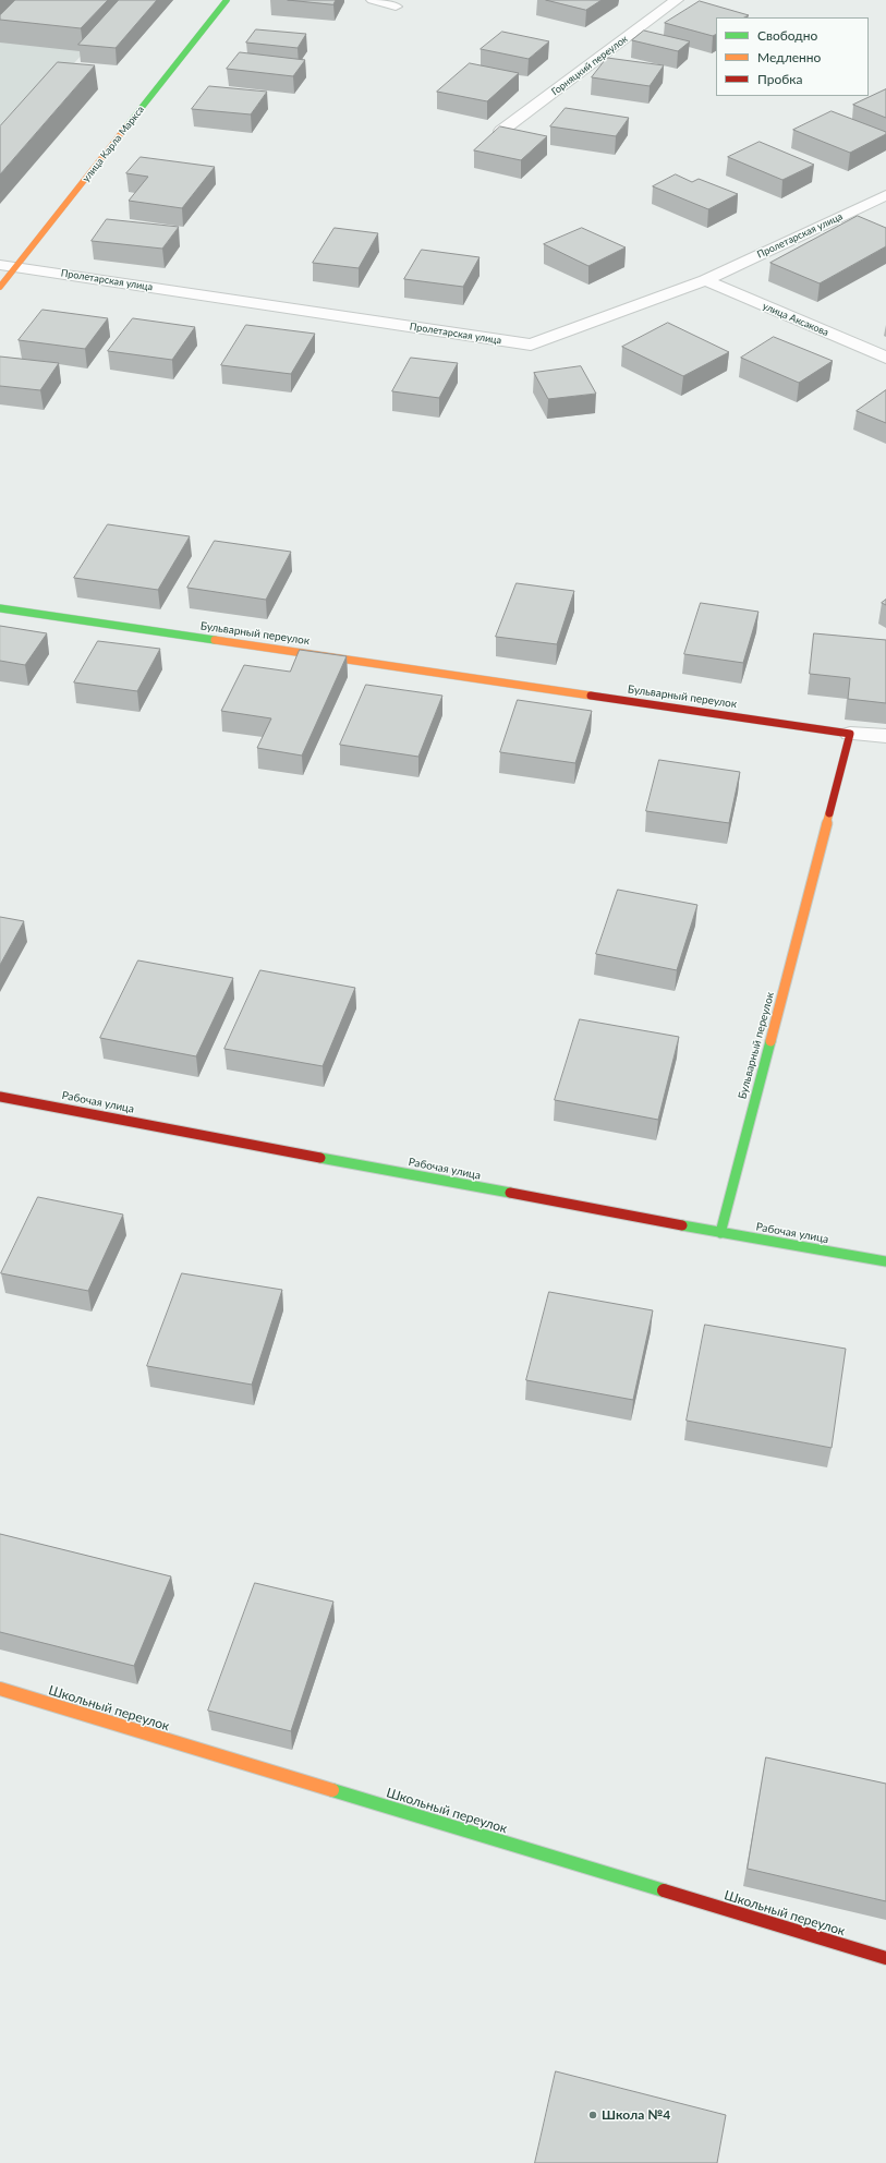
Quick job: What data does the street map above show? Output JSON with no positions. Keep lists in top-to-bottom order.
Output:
{
  "streets": {
    "street": [
      "Горняцкий переулок",
      "улица Карла Маркса",
      "Пролетарская улица",
      "улица Аксакова",
      "Бульварный переулок",
      "Рабочая улица",
      "Школьный переулок"
    ]
  },
  "crossings": [
    ["улица Карла Маркса", "Пролетарская улица"],
    ["Пролетарская улица", "улица Аксакова"],
    ["Бульварный переулок", "Рабочая улица"]
  ],
  "places": ["Школа №4"],
  "legend": ["Свободно", "Медленно", "Пробка"]
}
